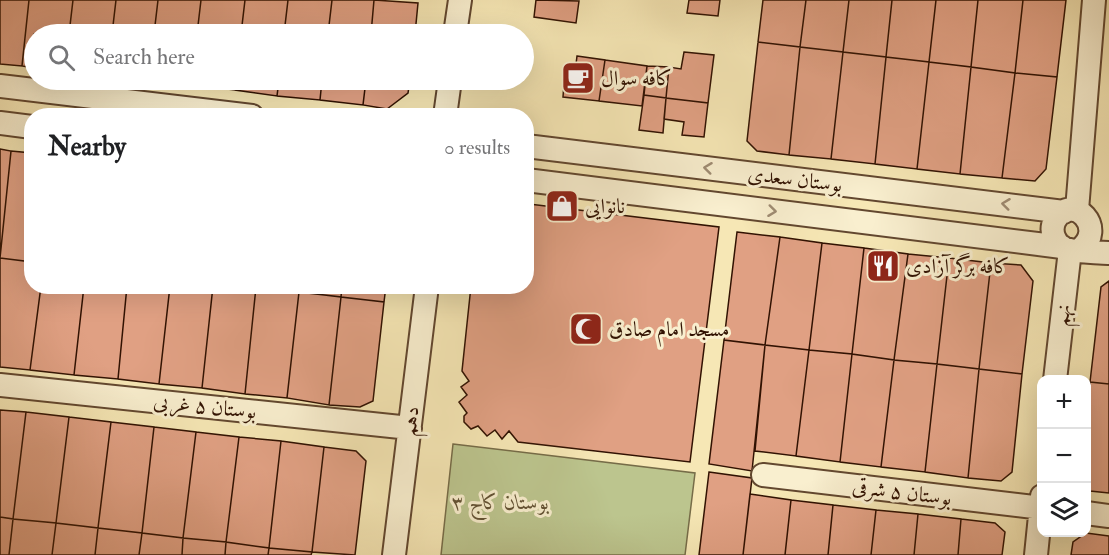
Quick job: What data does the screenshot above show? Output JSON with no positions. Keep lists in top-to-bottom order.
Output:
{
  "streets": {
    "street": [
      "بوستان سعدی",
      "نهم",
      "بوستان ۵ غربی",
      "دهم",
      "بوستان ۵ شرقی"
    ]
  },
  "crossings": [
    ["بوستان سعدی", "نهم"],
    ["بوستان ۵ غربی", "دهم"]
  ],
  "parks": ["بوستان کاج ۳"],
  "places": {
    "cafe": ["کافه سوال"],
    "shop": ["نانوایی"],
    "restaurant": ["کافه برگر آزادی"],
    "mosque": ["مسجد امام صادق"]
  },
  "page": {
    "search": "Search here",
    "heading": ["Nearby", "0 results"],
    "map_buttons": ["+", "−"]
  }
}
